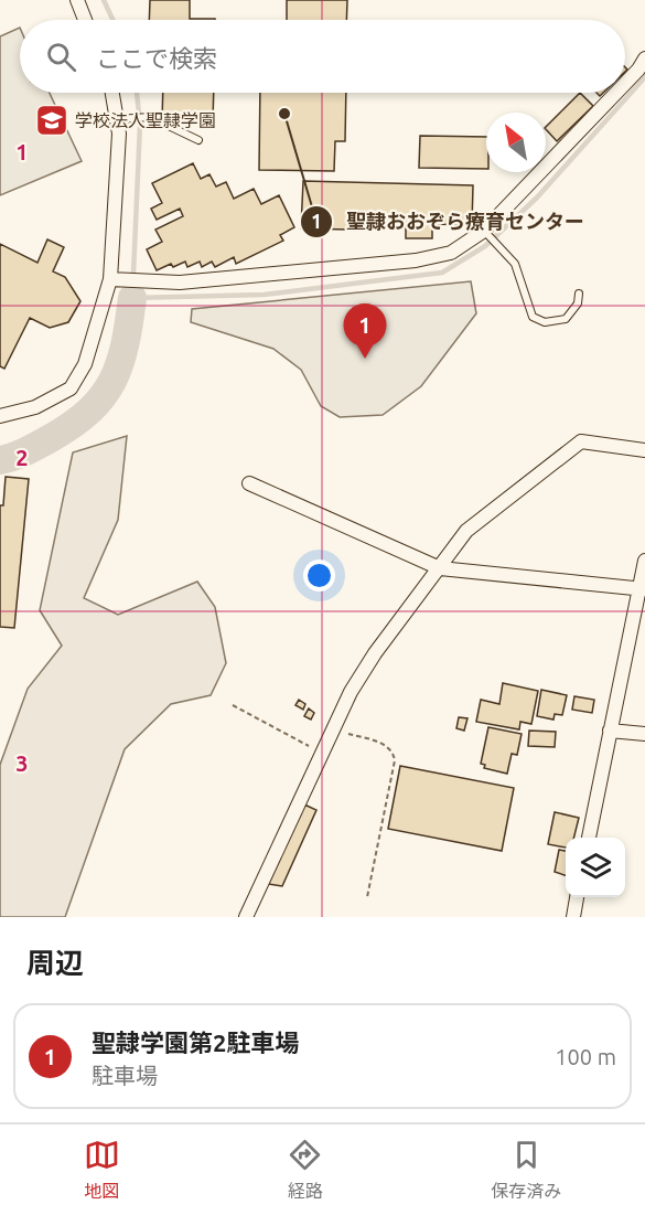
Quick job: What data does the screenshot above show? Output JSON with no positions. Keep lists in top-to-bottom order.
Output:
{
  "places": {
    "other": ["聖隷おおぞら療育センター"],
    "school or university": ["学校法人聖隷学園"]
  },
  "north": "top left",
  "page": {
    "search": "ここで検索",
    "pins": "1",
    "heading": "周辺",
    "list": [
      {
        "mark": "1",
        "name": "聖隷学園第2駐車場",
        "note": "駐車場",
        "value": "100 m"
      }
    ],
    "nav": ["地図", "経路", "保存済み"]
  },
  "grid": {
    "rows": ["1", "2", "3"]
  }
}
